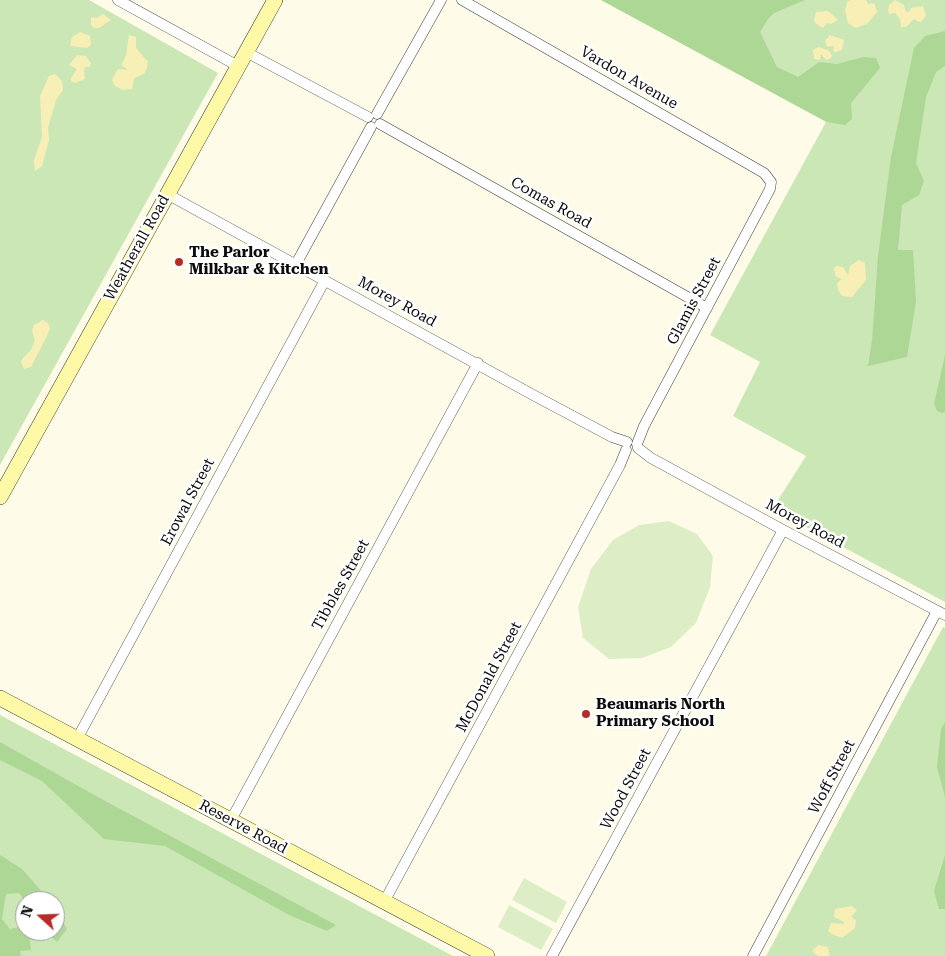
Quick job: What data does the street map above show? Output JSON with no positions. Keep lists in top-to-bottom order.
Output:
{
  "streets": {
    "street": [
      "Vardon Avenue",
      "Comas Road",
      "Weatherall Road",
      "Glamis Street",
      "Morey Road",
      "Erowal Street",
      "Tibbles Street",
      "McDonald Street",
      "Woff Street",
      "Wood Street",
      "Reserve Road"
    ]
  },
  "crossings": [
    ["Vardon Avenue", "Glamis Street"],
    ["Comas Road", "Weatherall Road"],
    ["Comas Road", "Glamis Street"],
    ["Weatherall Road", "Morey Road"],
    ["Glamis Street", "Morey Road"],
    ["Glamis Street", "McDonald Street"],
    ["Morey Road", "Erowal Street"],
    ["Morey Road", "Tibbles Street"],
    ["Morey Road", "McDonald Street"],
    ["Morey Road", "Woff Street"],
    ["Morey Road", "Wood Street"],
    ["Erowal Street", "Reserve Road"],
    ["Tibbles Street", "Reserve Road"],
    ["McDonald Street", "Reserve Road"]
  ],
  "places": ["The Parlor Milkbar & Kitchen", "Beaumaris North Primary School"],
  "north": "left"
}
